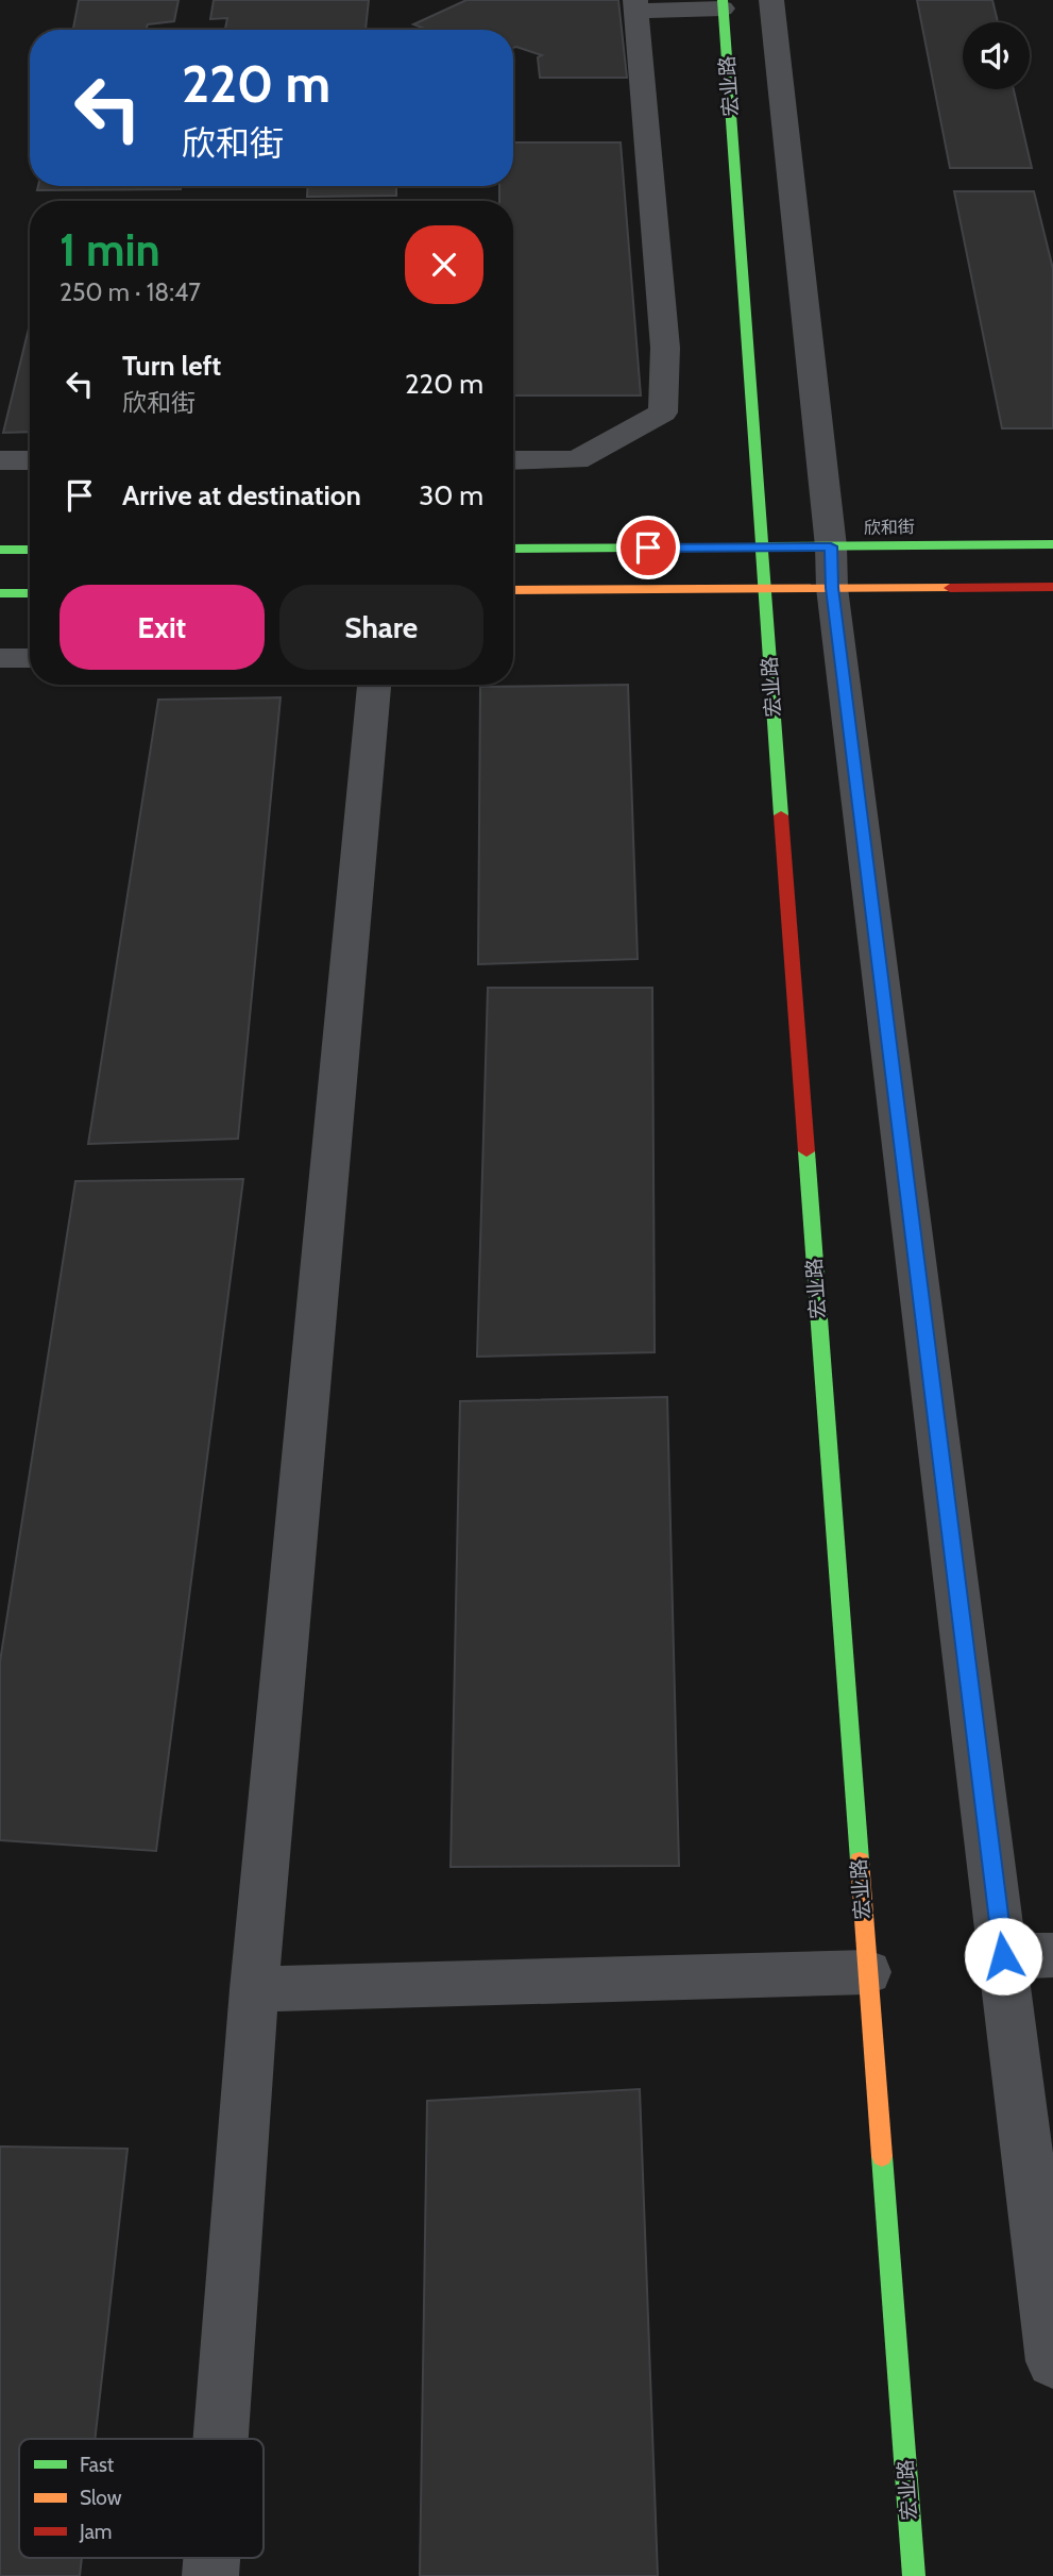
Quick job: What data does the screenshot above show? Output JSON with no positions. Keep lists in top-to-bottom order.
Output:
{
  "streets": {
    "street": ["宏业路", "欣和街"]
  },
  "crossings": [
    ["宏业路", "欣和街"]
  ],
  "legend": ["Fast", "Slow", "Jam"],
  "page": {
    "turn": ["220 m", "欣和街"],
    "heading": ["1 min", "250 m · 18:47"],
    "list": [
      {
        "name": "Turn left",
        "note": "欣和街",
        "value": "220 m"
      },
      {
        "name": "Arrive at destination",
        "value": "30 m"
      }
    ],
    "buttons": ["Exit", "Share"]
  }
}
